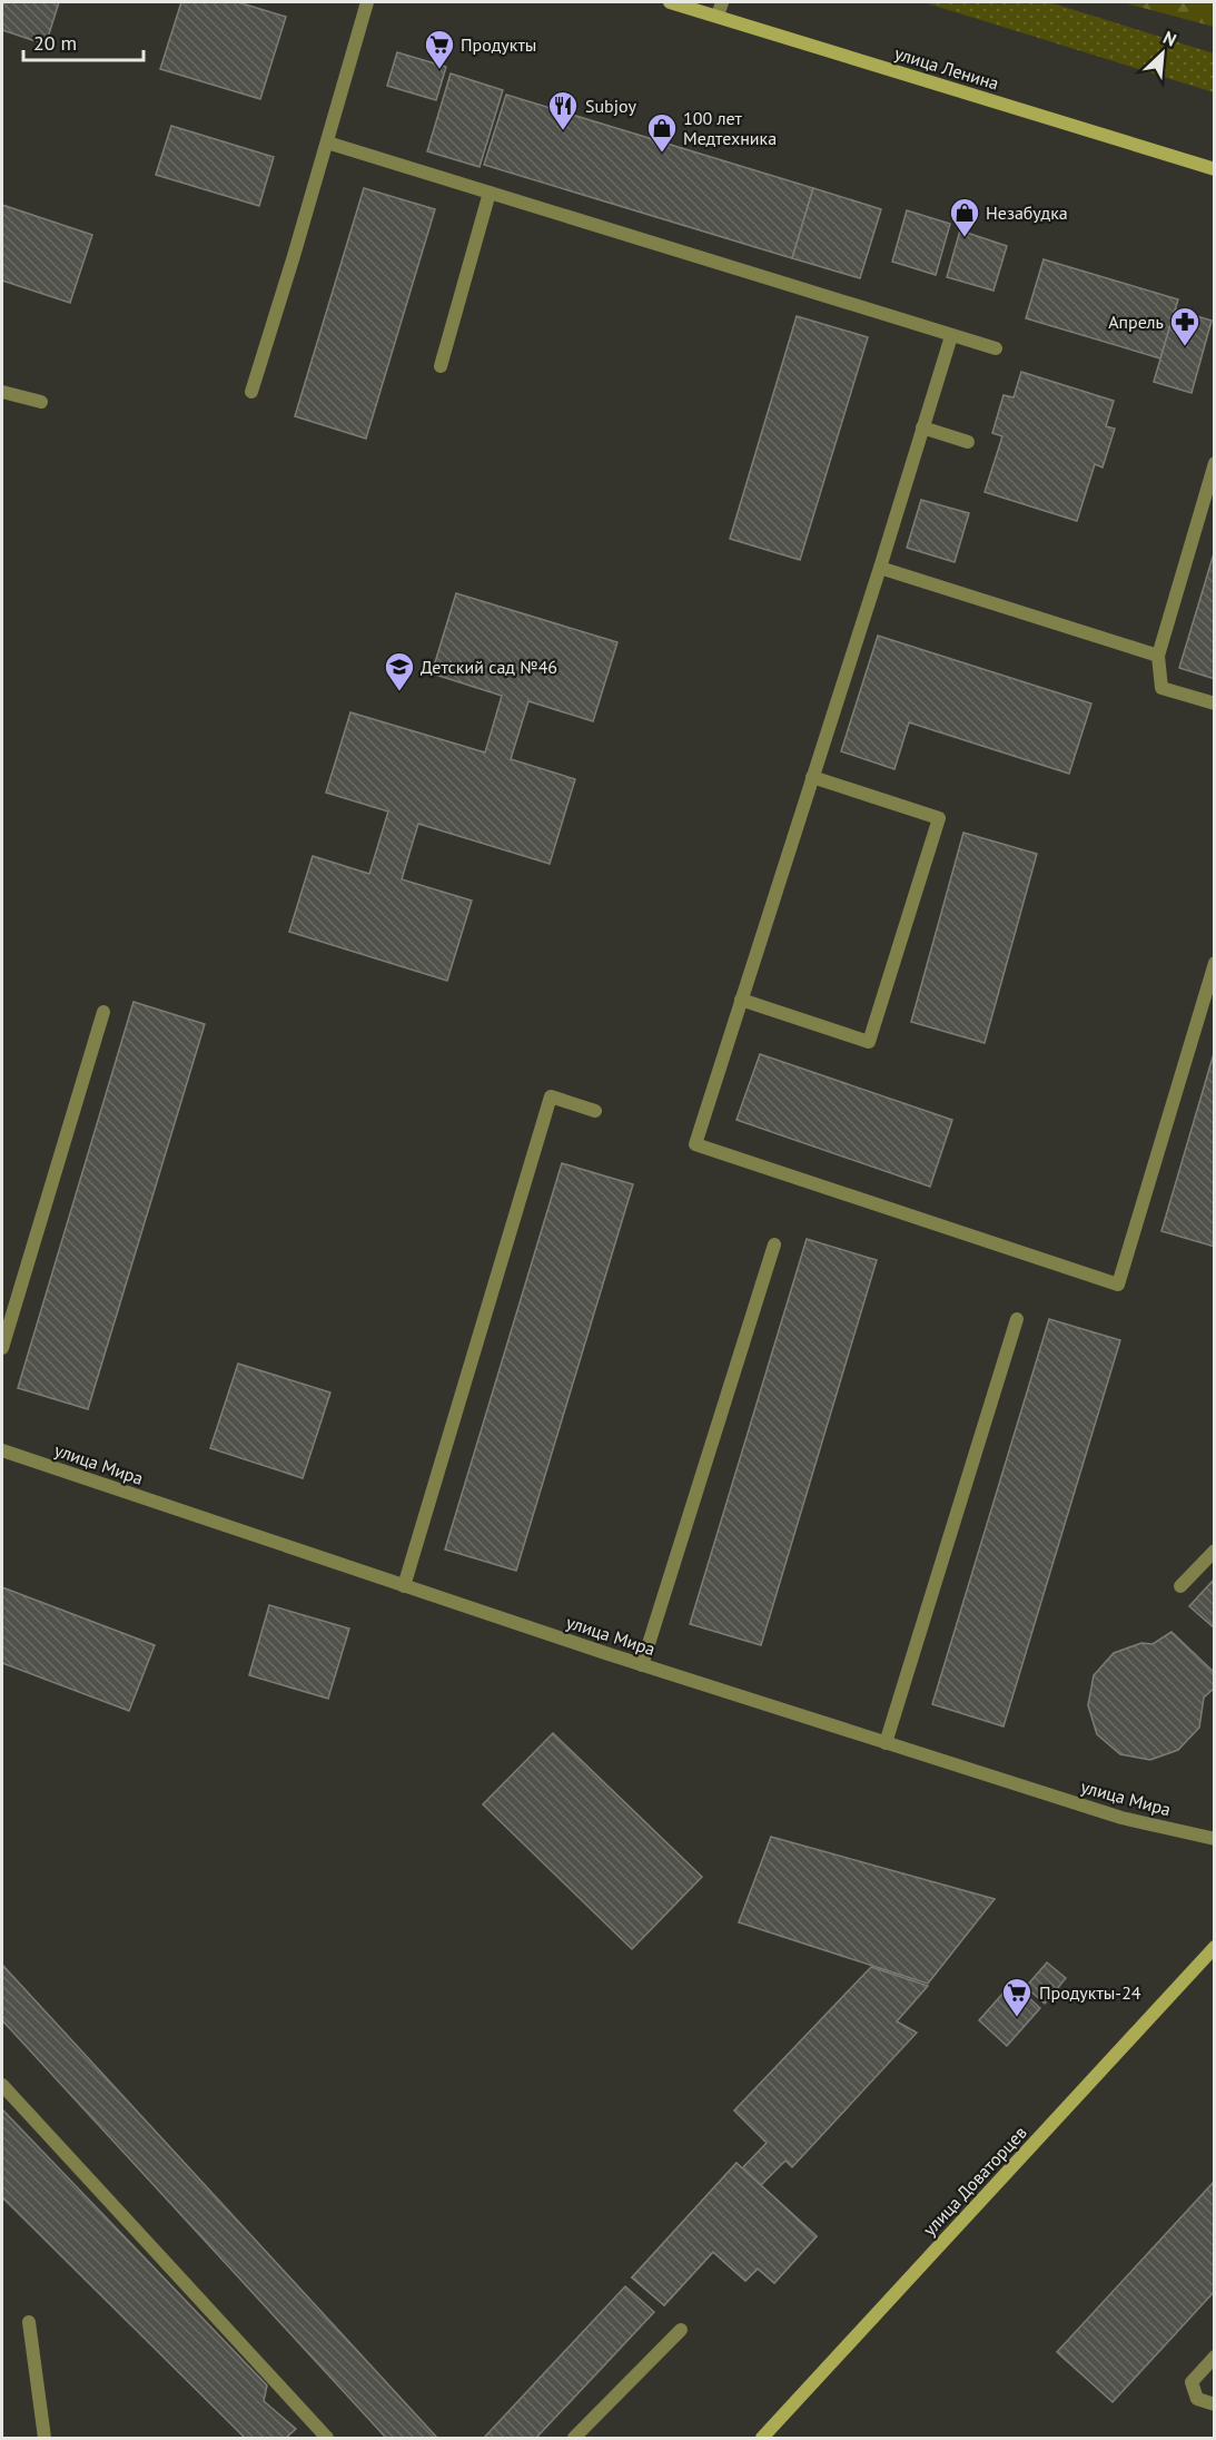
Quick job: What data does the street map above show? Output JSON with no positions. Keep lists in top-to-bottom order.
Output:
{
  "streets": {
    "main road": ["улица Ленина", "улица Доваторцев"],
    "street": ["улица Мира"]
  },
  "places": {
    "supermarket": ["Продукты", "Продукты-24"],
    "restaurant": ["Subjoy"],
    "shop": ["100 лет Медтехника", "Незабудка"],
    "pharmacy": ["Апрель"],
    "school or university": ["Детский сад №46"]
  },
  "scale_bar": "20 m",
  "north": "top right"
}
